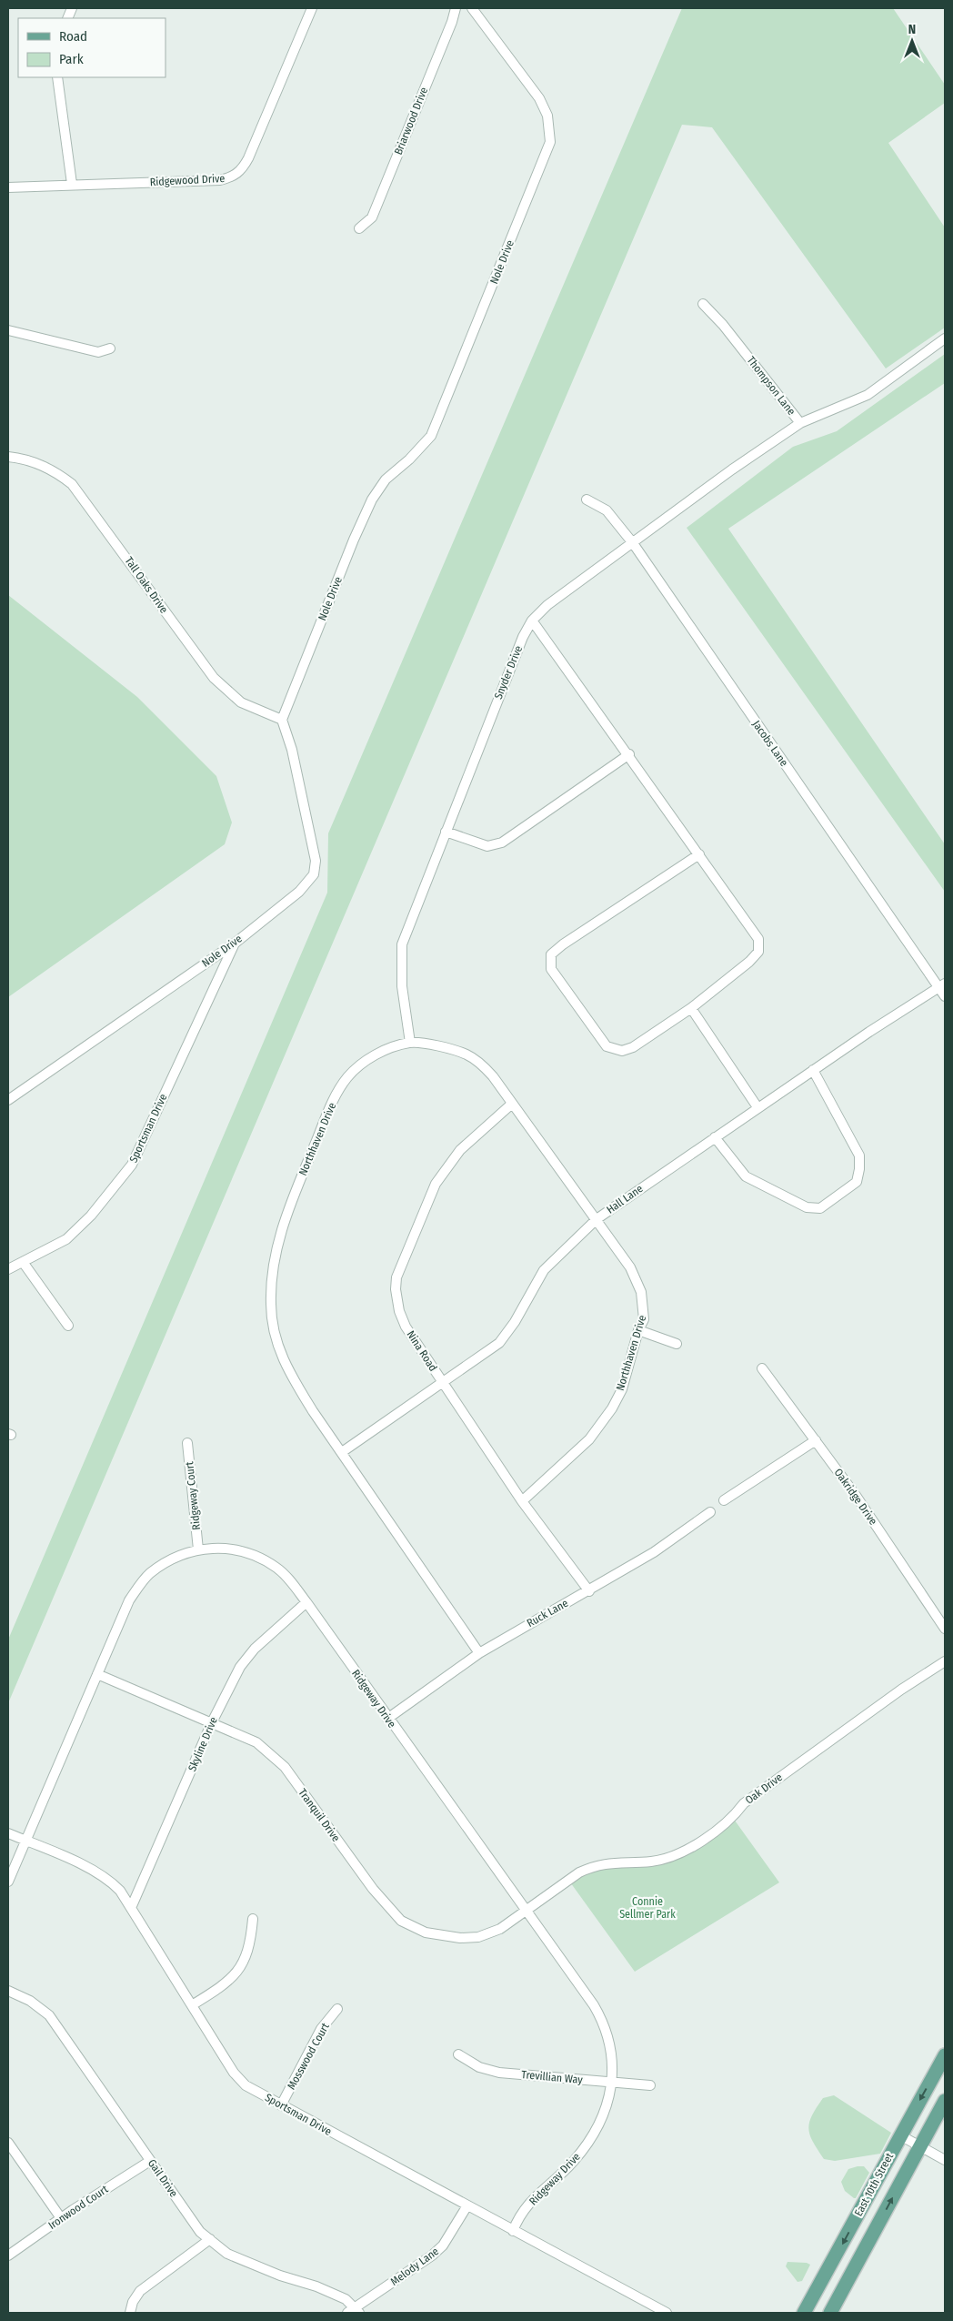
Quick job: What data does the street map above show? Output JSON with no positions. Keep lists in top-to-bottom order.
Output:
{
  "streets": {
    "main road": ["East 10th Street"],
    "street": [
      "Briarwood Drive",
      "Ridgewood Drive",
      "Nole Drive",
      "Thompson Lane",
      "Tall Oaks Drive",
      "Snyder Drive",
      "Jacobs Lane",
      "Sportsman Drive",
      "Northhaven Drive",
      "Hall Lane",
      "Nina Road",
      "Ridgeway Court",
      "Oakridge Drive",
      "Ruck Lane",
      "Ridgeway Drive",
      "Skyline Drive",
      "Oak Drive",
      "Tranquil Drive",
      "Mosswood Court",
      "Trevillian Way",
      "Gail Drive",
      "Ironwood Court",
      "Melody Lane"
    ]
  },
  "crossings": [
    ["Nole Drive", "Tall Oaks Drive"],
    ["Nole Drive", "Sportsman Drive"],
    ["Thompson Lane", "Snyder Drive"],
    ["Snyder Drive", "Jacobs Lane"],
    ["Snyder Drive", "Northhaven Drive"],
    ["Jacobs Lane", "Hall Lane"],
    ["Sportsman Drive", "Ridgeway Drive"],
    ["Sportsman Drive", "Skyline Drive"],
    ["Sportsman Drive", "Mosswood Court"],
    ["Sportsman Drive", "Melody Lane"],
    ["Northhaven Drive", "Hall Lane"],
    ["Northhaven Drive", "Nina Road"],
    ["Northhaven Drive", "Ruck Lane"],
    ["Hall Lane", "Nina Road"],
    ["Nina Road", "Ruck Lane"],
    ["Ridgeway Court", "Ridgeway Drive"],
    ["Ruck Lane", "Ridgeway Drive"],
    ["Ridgeway Drive", "Skyline Drive"],
    ["Ridgeway Drive", "Oak Drive"],
    ["Ridgeway Drive", "Tranquil Drive"],
    ["Ridgeway Drive", "Trevillian Way"],
    ["Skyline Drive", "Tranquil Drive"],
    ["Oak Drive", "Tranquil Drive"],
    ["Gail Drive", "Ironwood Court"],
    ["Gail Drive", "Melody Lane"]
  ],
  "parks": ["Connie Sellmer Park"],
  "legend": ["Road", "Park"],
  "north": "top"
}
